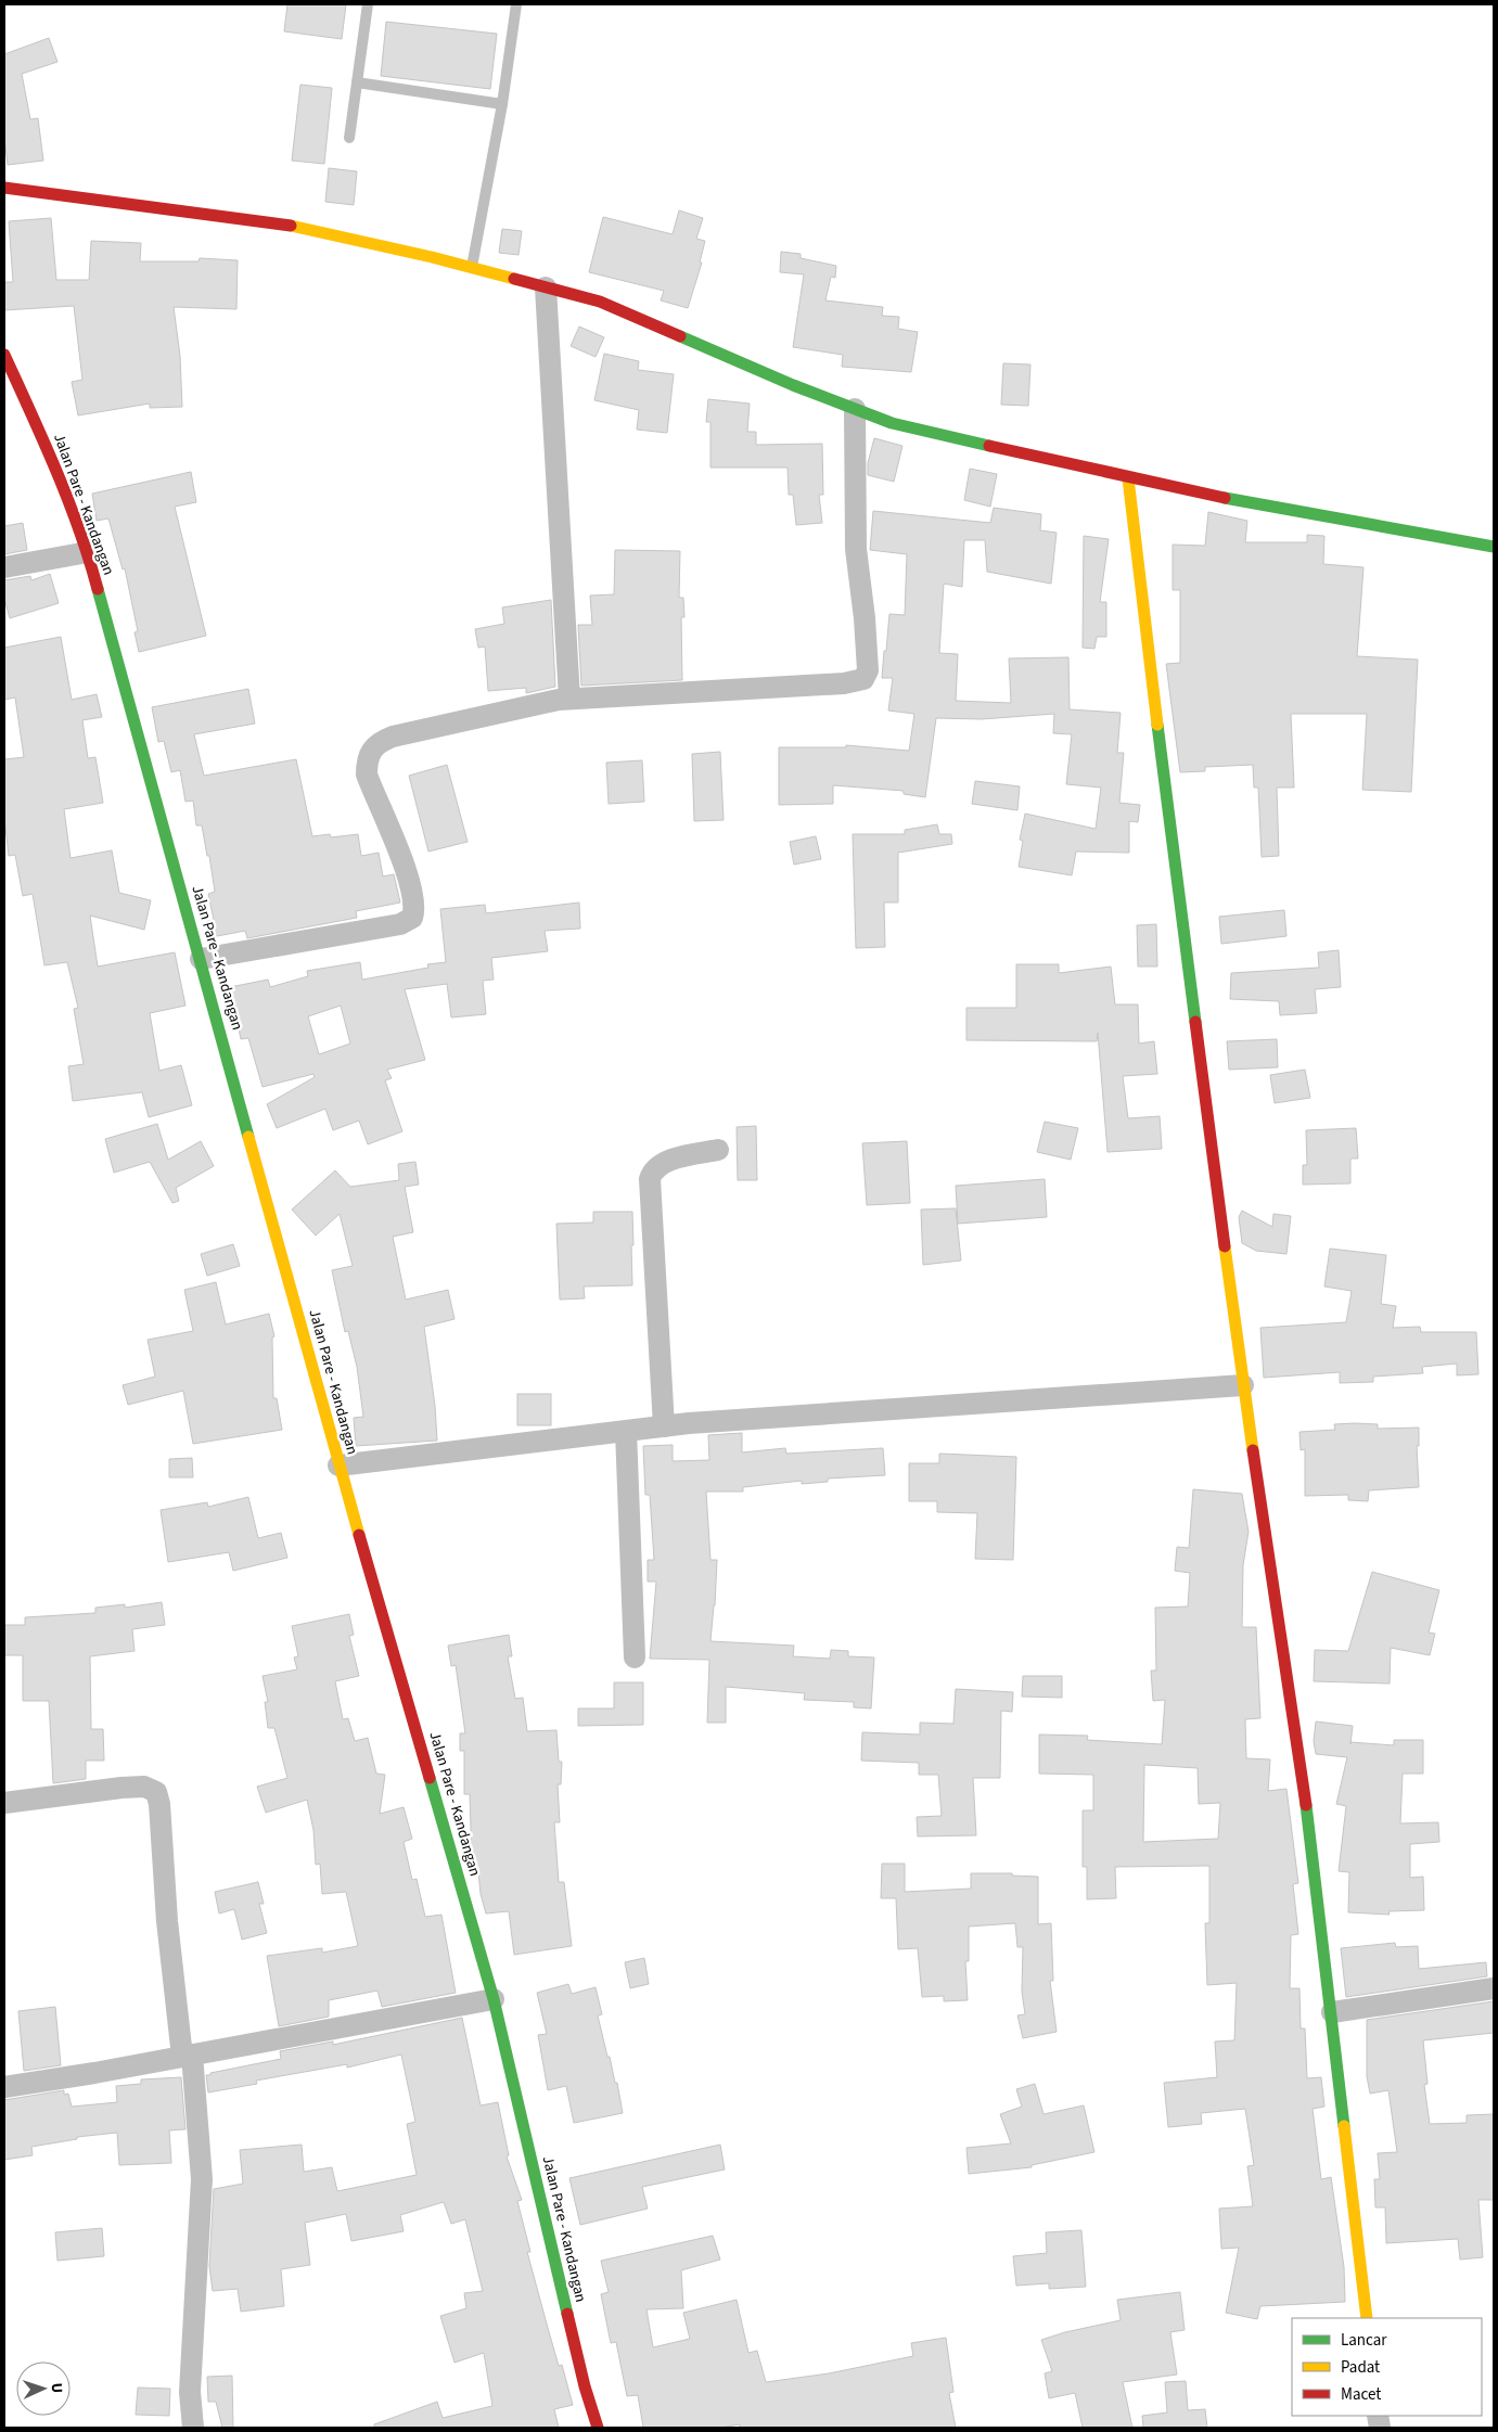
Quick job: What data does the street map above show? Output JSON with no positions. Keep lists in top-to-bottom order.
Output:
{
  "streets": {
    "street": ["Jalan Pare - Kandangan"]
  },
  "legend": ["Lancar", "Padat", "Macet"],
  "north": "right"
}
